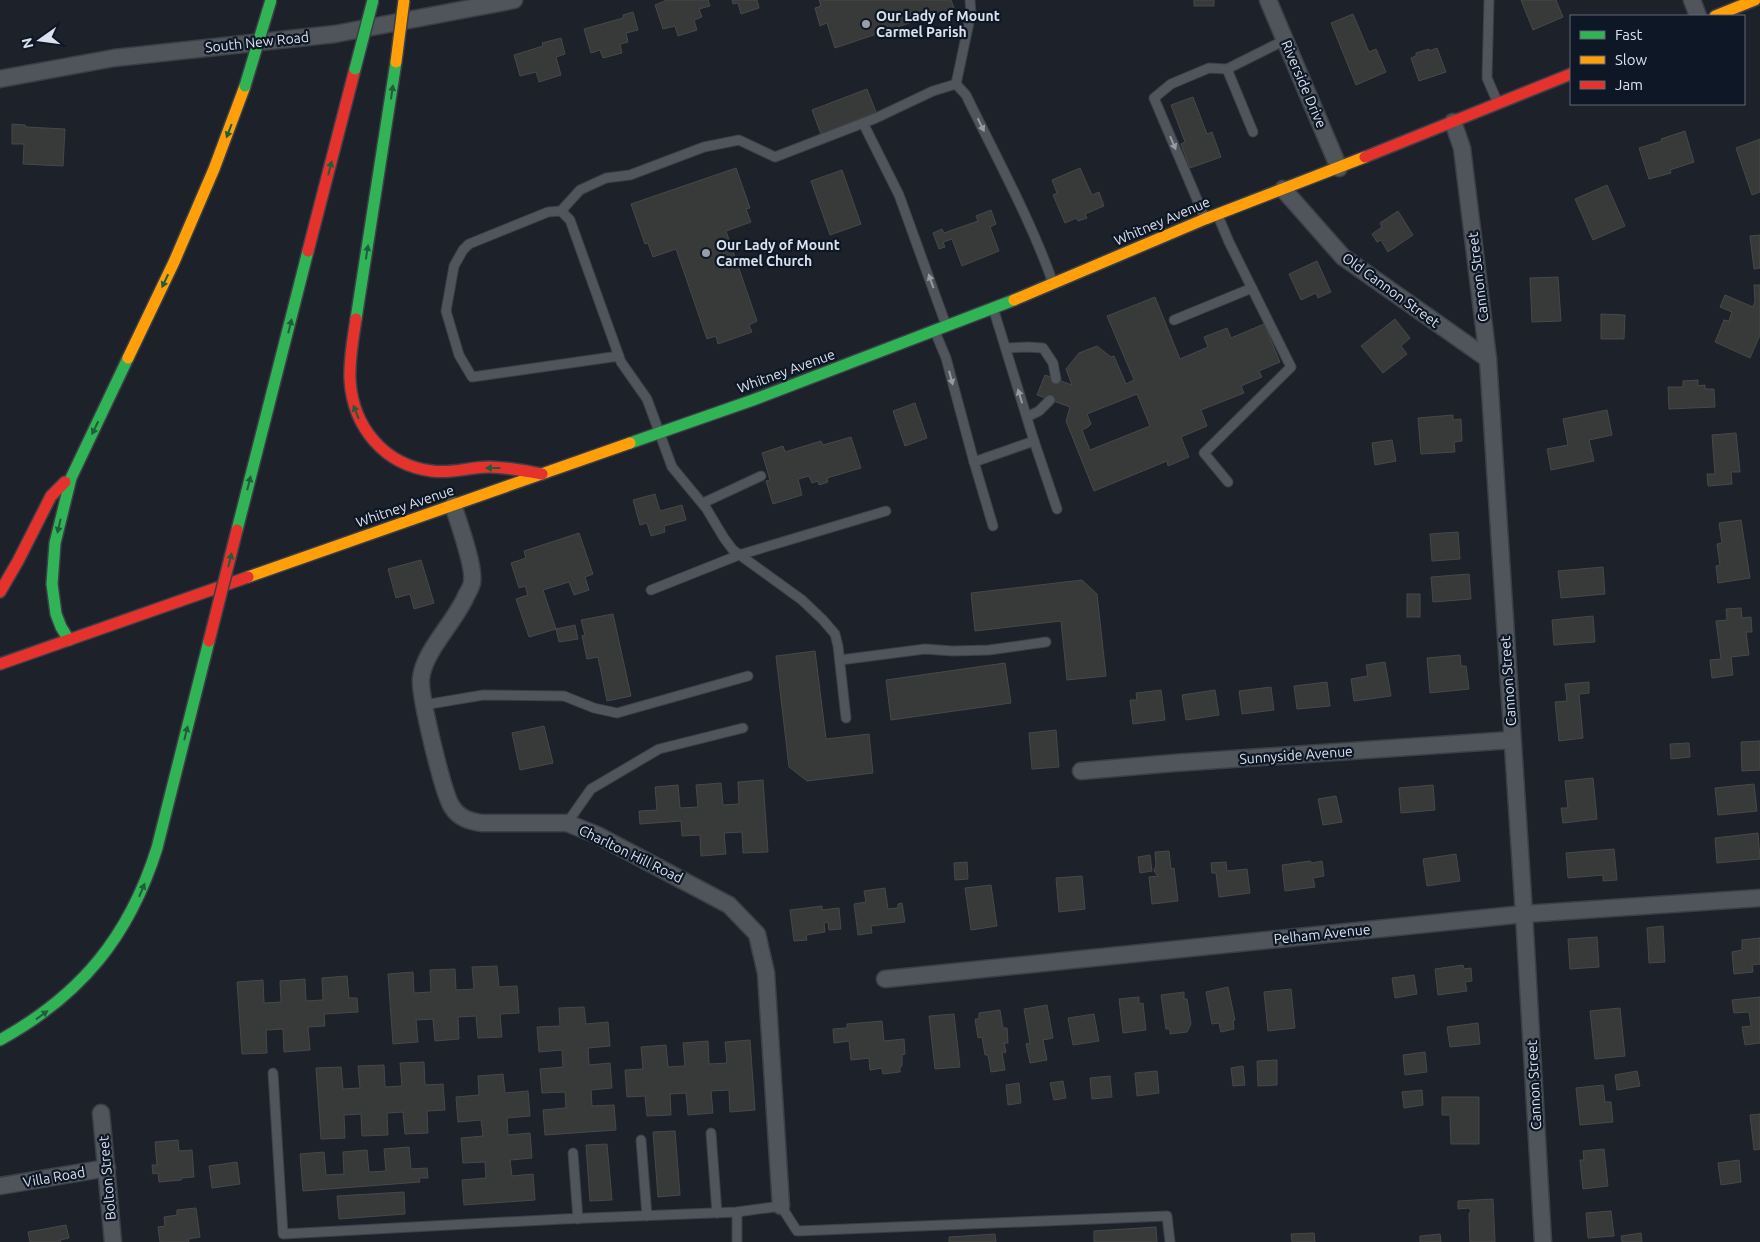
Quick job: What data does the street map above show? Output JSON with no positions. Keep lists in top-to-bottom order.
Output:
{
  "streets": {
    "main road": ["Whitney Avenue"],
    "street": [
      "South New Road",
      "Riverside Drive",
      "Cannon Street",
      "Old Cannon Street",
      "Sunnyside Avenue",
      "Charlton Hill Road",
      "Pelham Avenue",
      "Villa Road",
      "Bolton Street"
    ]
  },
  "crossings": [
    ["Riverside Drive", "Whitney Avenue"],
    ["Whitney Avenue", "Cannon Street"],
    ["Whitney Avenue", "Old Cannon Street"],
    ["Whitney Avenue", "Charlton Hill Road"],
    ["Cannon Street", "Old Cannon Street"],
    ["Cannon Street", "Sunnyside Avenue"],
    ["Cannon Street", "Pelham Avenue"],
    ["Villa Road", "Bolton Street"]
  ],
  "places": ["Our Lady of Mount Carmel Parish", "Our Lady of Mount Carmel Church"],
  "legend": ["Fast", "Slow", "Jam"],
  "north": "left"
}
